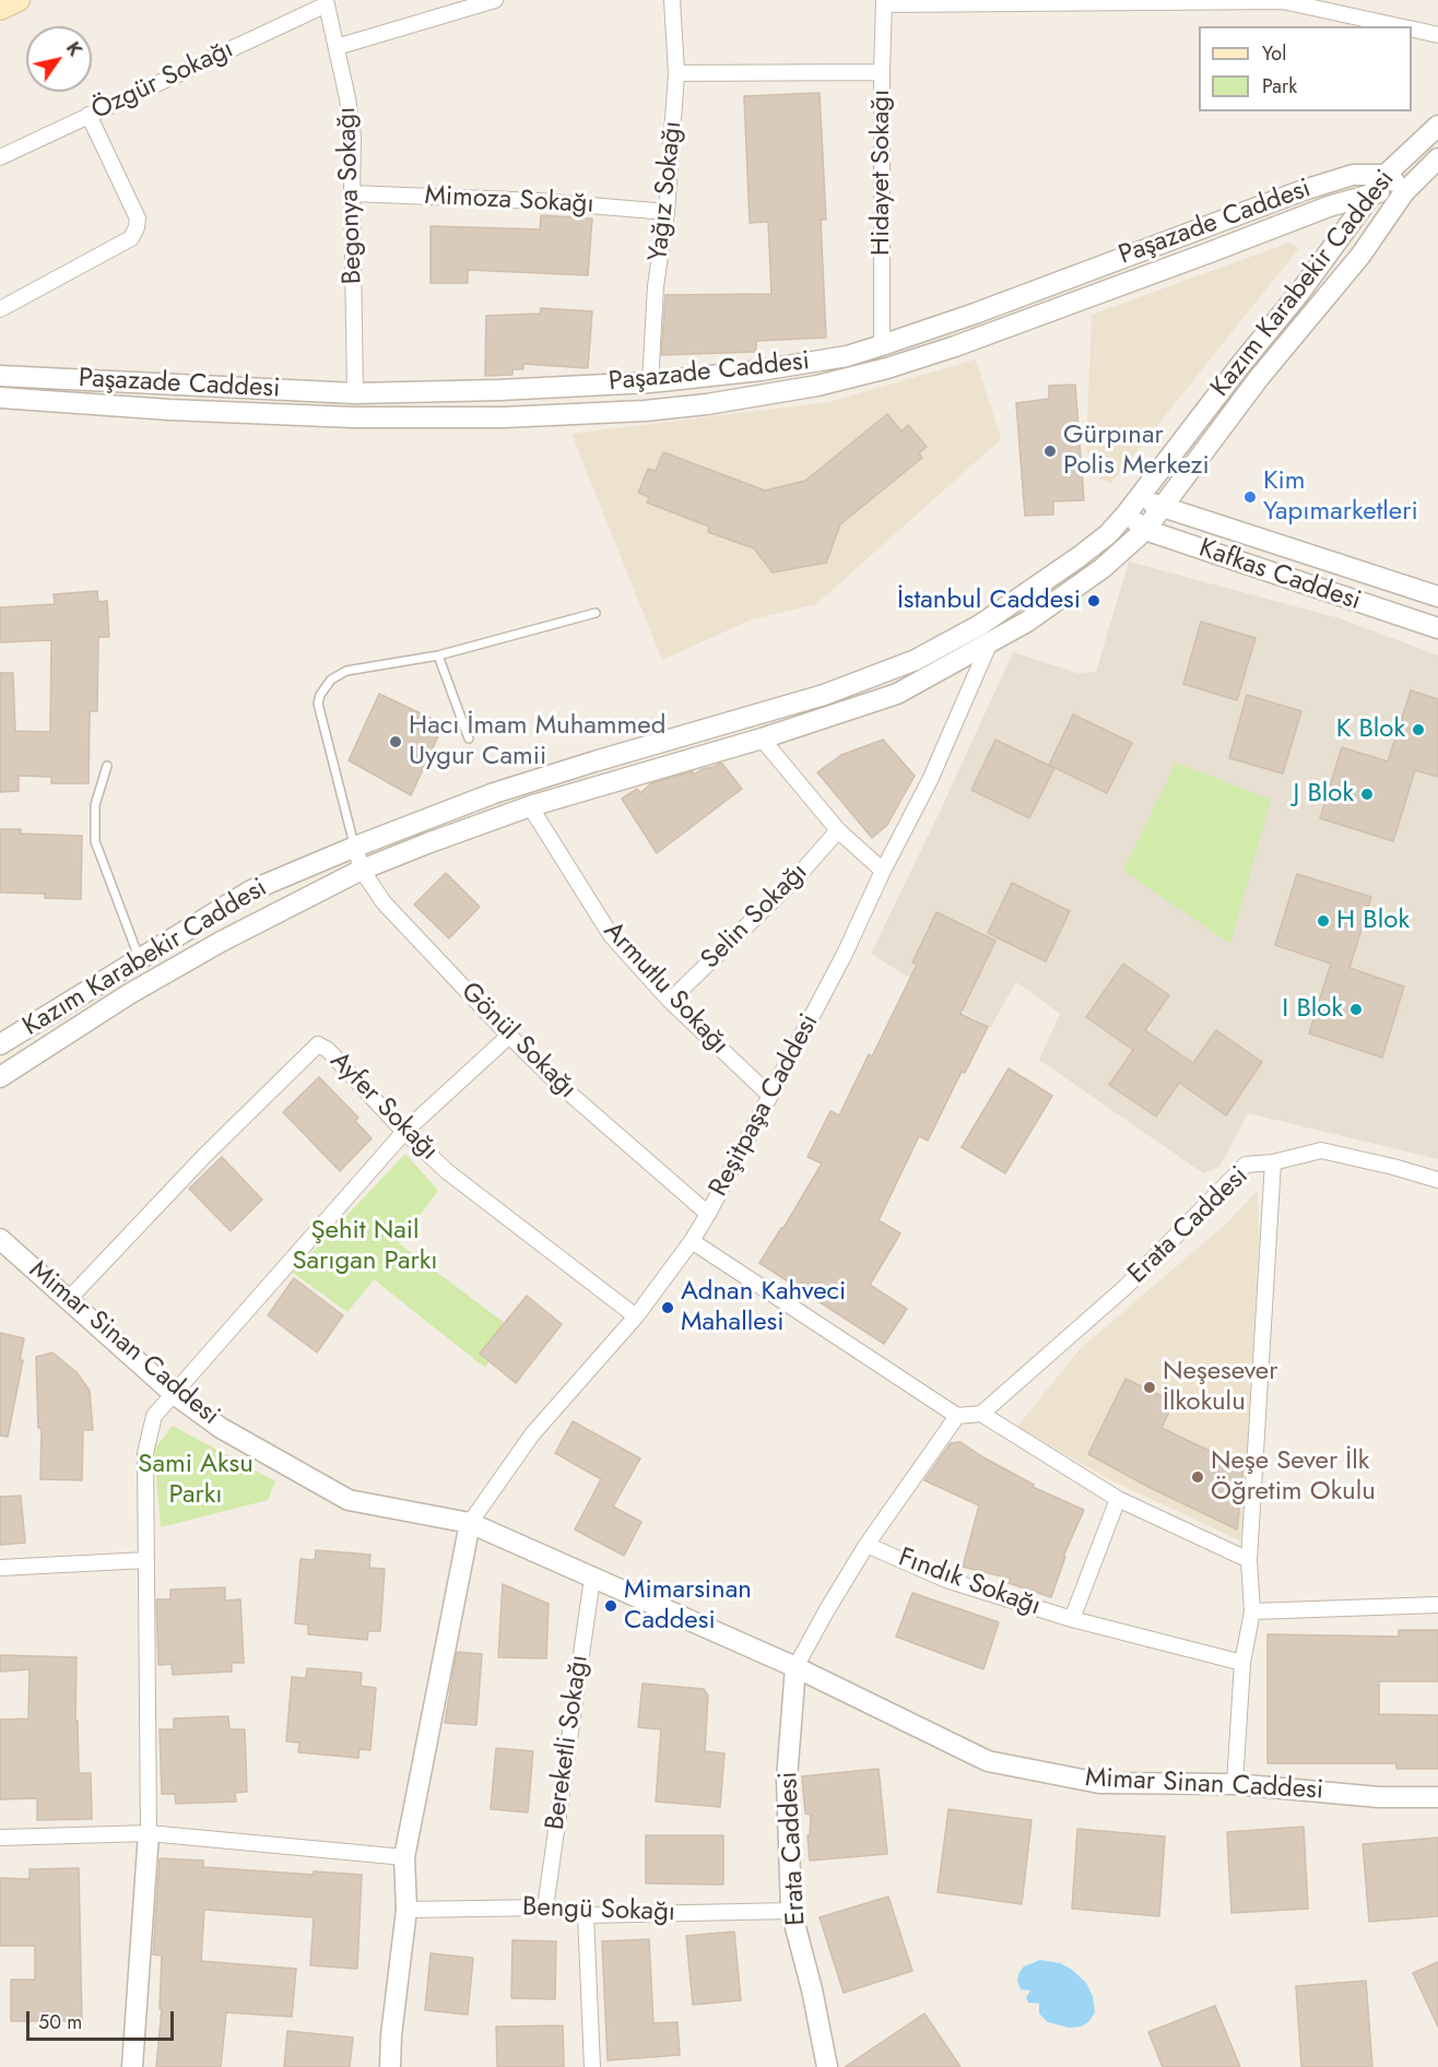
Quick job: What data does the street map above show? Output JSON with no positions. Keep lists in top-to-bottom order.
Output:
{
  "streets": {
    "street": [
      "Özgür Sokağı",
      "Hidayet Sokağı",
      "Yağız Sokağı",
      "Begonya Sokağı",
      "Mimoza Sokağı",
      "Paşazade Caddesi",
      "Kazım Karabekir Caddesi",
      "Kafkas Caddesi",
      "Selin Sokağı",
      "Armutlu Sokağı",
      "Gönül Sokağı",
      "Reşitpaşa Caddesi",
      "Ayfer Sokağı",
      "Erata Caddesi",
      "Mimar Sinan Caddesi",
      "Fındık Sokağı",
      "Bereketli Sokağı",
      "Bengü Sokağı"
    ]
  },
  "crossings": [
    ["Özgür Sokağı", "Begonya Sokağı"],
    ["Hidayet Sokağı", "Paşazade Caddesi"],
    ["Yağız Sokağı", "Mimoza Sokağı"],
    ["Yağız Sokağı", "Paşazade Caddesi"],
    ["Begonya Sokağı", "Mimoza Sokağı"],
    ["Begonya Sokağı", "Paşazade Caddesi"],
    ["Paşazade Caddesi", "Kazım Karabekir Caddesi"],
    ["Kazım Karabekir Caddesi", "Kafkas Caddesi"],
    ["Kazım Karabekir Caddesi", "Armutlu Sokağı"],
    ["Kazım Karabekir Caddesi", "Gönül Sokağı"],
    ["Kazım Karabekir Caddesi", "Reşitpaşa Caddesi"],
    ["Selin Sokağı", "Armutlu Sokağı"],
    ["Armutlu Sokağı", "Reşitpaşa Caddesi"],
    ["Gönül Sokağı", "Reşitpaşa Caddesi"],
    ["Reşitpaşa Caddesi", "Ayfer Sokağı"],
    ["Reşitpaşa Caddesi", "Mimar Sinan Caddesi"],
    ["Ayfer Sokağı", "Mimar Sinan Caddesi"],
    ["Erata Caddesi", "Mimar Sinan Caddesi"],
    ["Erata Caddesi", "Bengü Sokağı"],
    ["Mimar Sinan Caddesi", "Bereketli Sokağı"],
    ["Bereketli Sokağı", "Bengü Sokağı"]
  ],
  "parks": ["Şehit Nail Sarıgan Parkı", "Sami Aksu Parkı"],
  "places": [
    "Gürpınar Polis Merkezi",
    "Kim Yapımarketleri",
    "İstanbul Caddesi",
    "K Blok",
    "Hacı İmam Muhammed Uygur Camii",
    "J Blok",
    "H Blok",
    "I Blok",
    "Adnan Kahveci Mahallesi",
    "Neşesever İlkokulu",
    "Neşe Sever İlk Öğretim Okulu",
    "Mimarsinan Caddesi"
  ],
  "legend": ["Yol", "Park"],
  "scale_bar": "50 m",
  "north": "top right"
}
